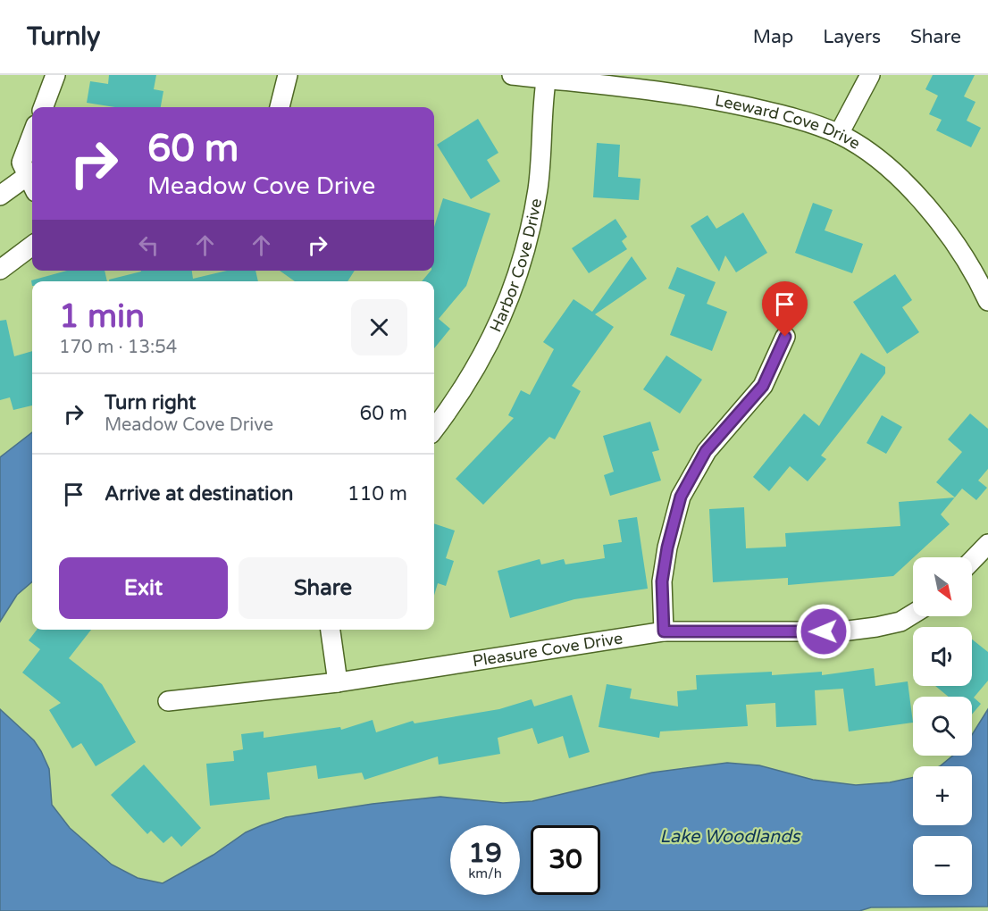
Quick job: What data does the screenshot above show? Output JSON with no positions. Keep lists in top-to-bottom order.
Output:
{
  "streets": {
    "street": ["Leeward Cove Drive", "Harbor Cove Drive", "Pleasure Cove Drive"]
  },
  "crossings": [
    ["Leeward Cove Drive", "Harbor Cove Drive"]
  ],
  "water": ["Lake Woodlands"],
  "north": "bottom right",
  "page": {
    "header": "Turnly",
    "nav": ["Map", "Layers", "Share"],
    "turn": ["60 m", "Meadow Cove Drive"],
    "heading": ["1 min", "170 m · 13:54"],
    "list": [
      {
        "name": "Turn right",
        "note": "Meadow Cove Drive",
        "value": "60 m"
      },
      {
        "name": "Arrive at destination",
        "value": "110 m"
      }
    ],
    "buttons": ["Exit", "Share"],
    "map_buttons": ["+", "−"],
    "speed": "19 km/h",
    "limit": "30"
  }
}
